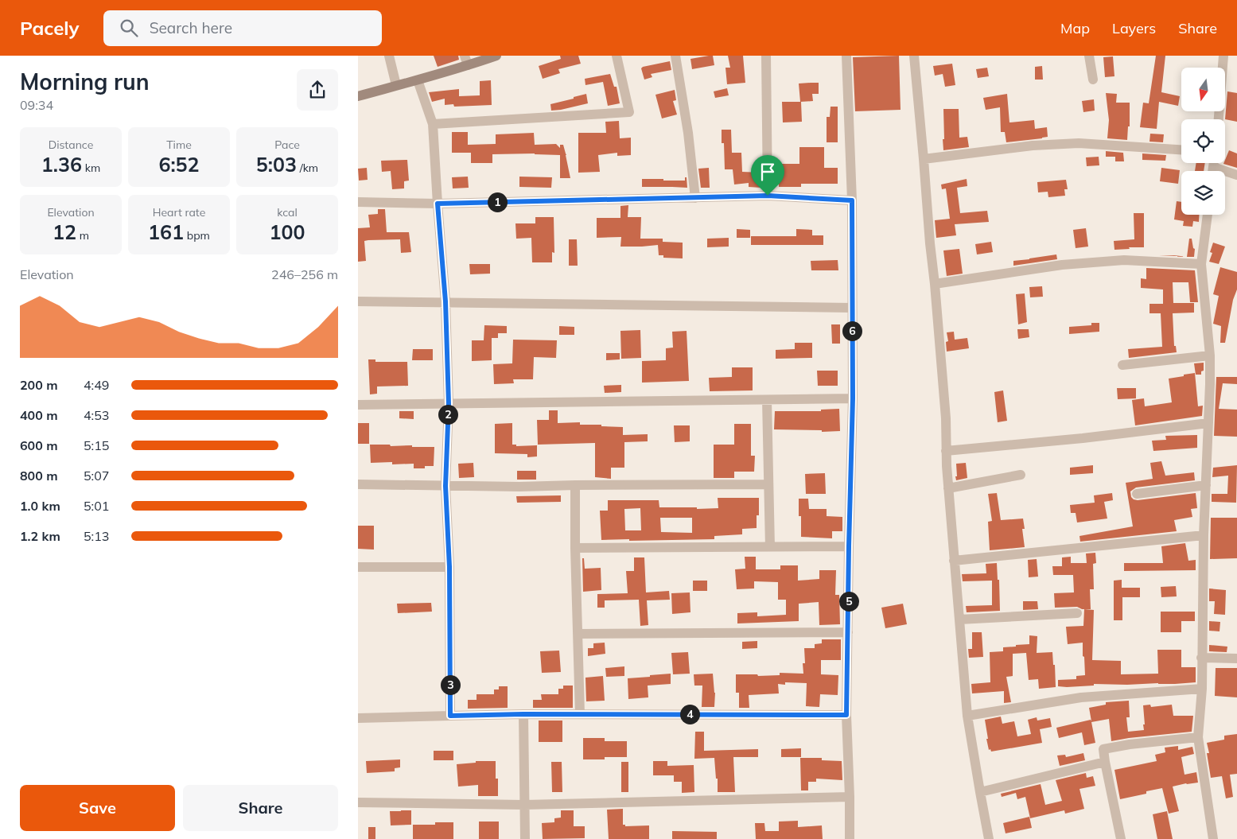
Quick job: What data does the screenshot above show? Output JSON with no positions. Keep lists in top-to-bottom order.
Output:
{
  "north": "bottom",
  "page": {
    "header": "Pacely",
    "search": "Search here",
    "nav": ["Map", "Layers", "Share"],
    "heading": ["Morning run", "09:34"],
    "stats": [
      ["Distance", "1.36 km"],
      ["Time", "6:52"],
      ["Pace", "5:03 /km"],
      ["Elevation", "12 m"],
      ["Heart rate", "161 bpm"],
      ["kcal", "100"]
    ],
    "pins": [
      "1",
      "6",
      "2",
      "5",
      "3",
      "4"
    ],
    "chart": ["Elevation", "246–256 m"],
    "list": [
      {
        "name": "200 m",
        "note": "4:49"
      },
      {
        "name": "400 m",
        "note": "4:53"
      },
      {
        "name": "600 m",
        "note": "5:15"
      },
      {
        "name": "800 m",
        "note": "5:07"
      },
      {
        "name": "1.0 km",
        "note": "5:01"
      },
      {
        "name": "1.2 km",
        "note": "5:13"
      }
    ],
    "buttons": ["Save", "Share"]
  }
}
